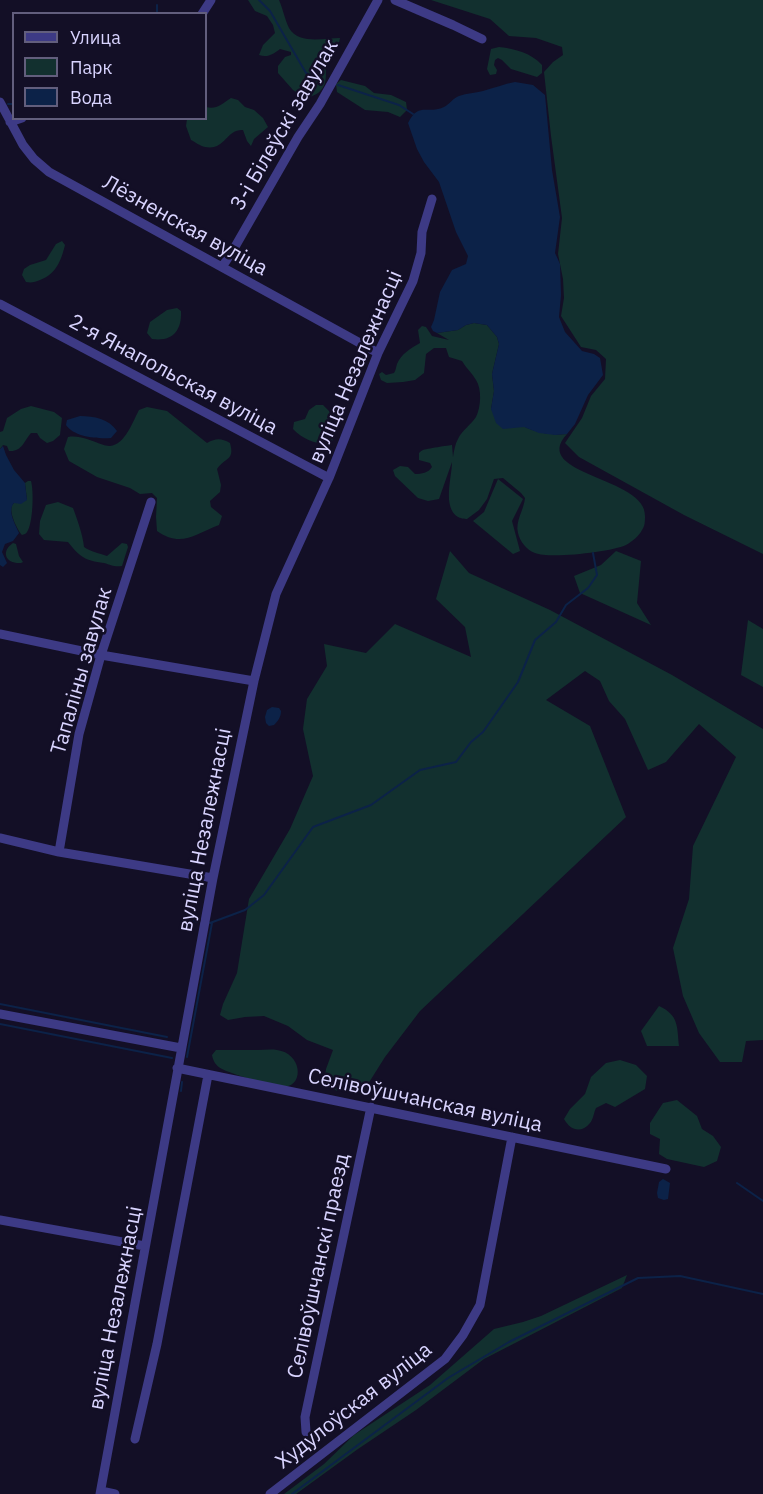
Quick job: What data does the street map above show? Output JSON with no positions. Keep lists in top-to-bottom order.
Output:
{
  "streets": {
    "street": [
      "3-і Білеўскі завулак",
      "Лёзненская вуліца",
      "вуліца Незалежнасці",
      "2-я Янапольская вуліца",
      "Тапаліны завулак",
      "Селівоўшчанская вуліца",
      "Селівоўшчанскі праезд",
      "Худулоўская вуліца"
    ]
  },
  "crossings": [
    ["3-і Білеўскі завулак", "Лёзненская вуліца"],
    ["Лёзненская вуліца", "вуліца Незалежнасці"],
    ["вуліца Незалежнасці", "2-я Янапольская вуліца"],
    ["вуліца Незалежнасці", "Селівоўшчанская вуліца"],
    ["Селівоўшчанская вуліца", "Селівоўшчанскі праезд"],
    ["Селівоўшчанская вуліца", "Худулоўская вуліца"]
  ],
  "legend": ["Улица", "Парк", "Вода"]
}
